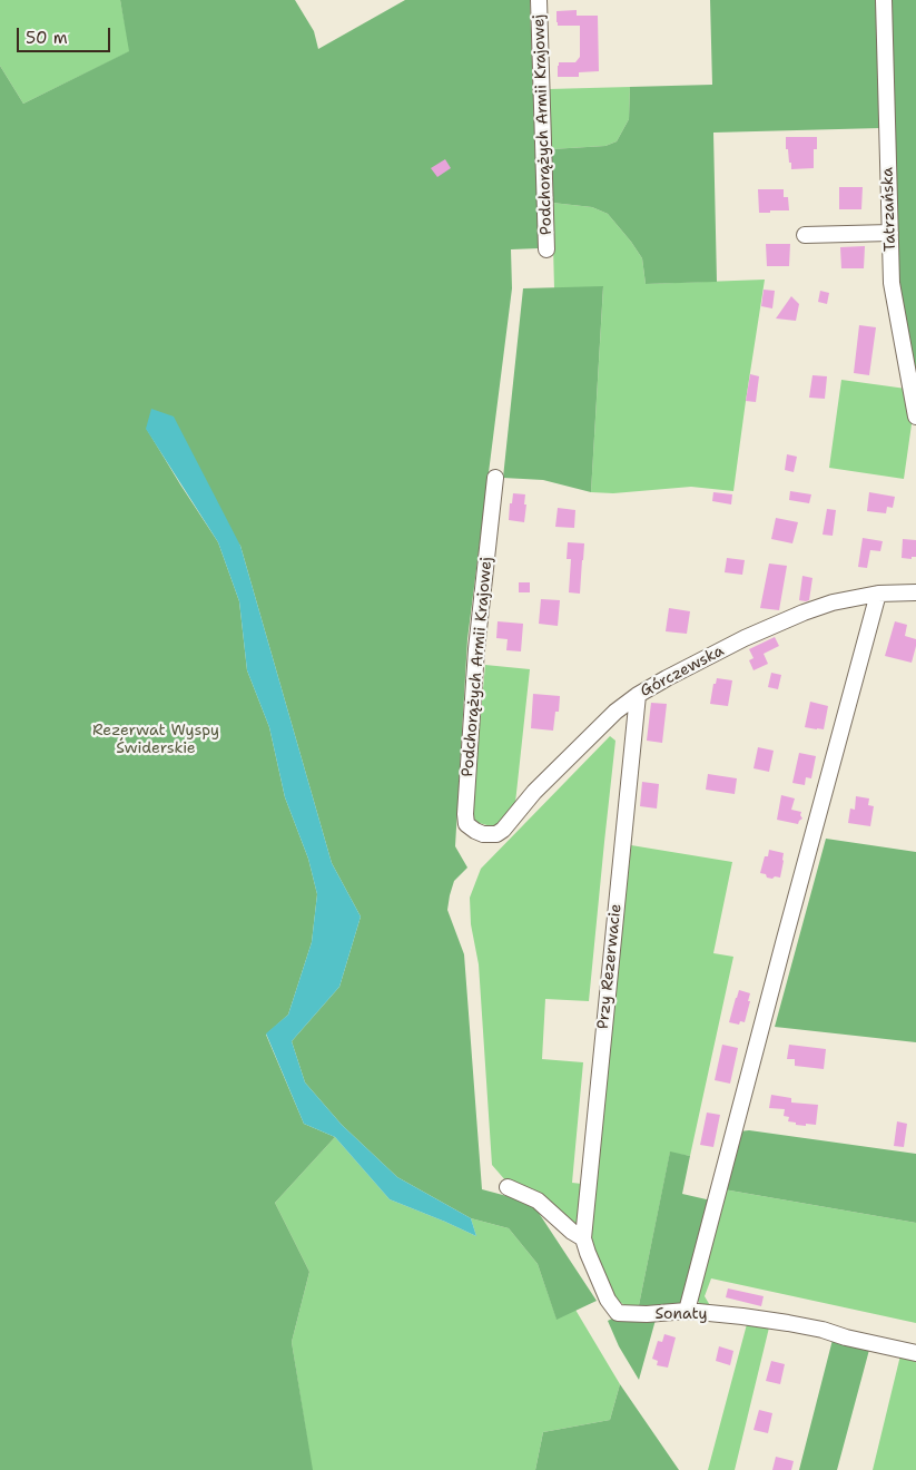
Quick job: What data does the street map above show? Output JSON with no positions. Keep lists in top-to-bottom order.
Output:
{
  "streets": {
    "street": [
      "Podchorążych Armii Krajowej",
      "Tatrzańska",
      "Górczewska",
      "Przy Rezerwacie",
      "Sonaty"
    ]
  },
  "crossings": [
    ["Podchorążych Armii Krajowej", "Górczewska"],
    ["Górczewska", "Przy Rezerwacie"],
    ["Przy Rezerwacie", "Sonaty"]
  ],
  "parks": ["Rezerwat Wyspy Świderskie"],
  "scale_bar": "50 m"
}
